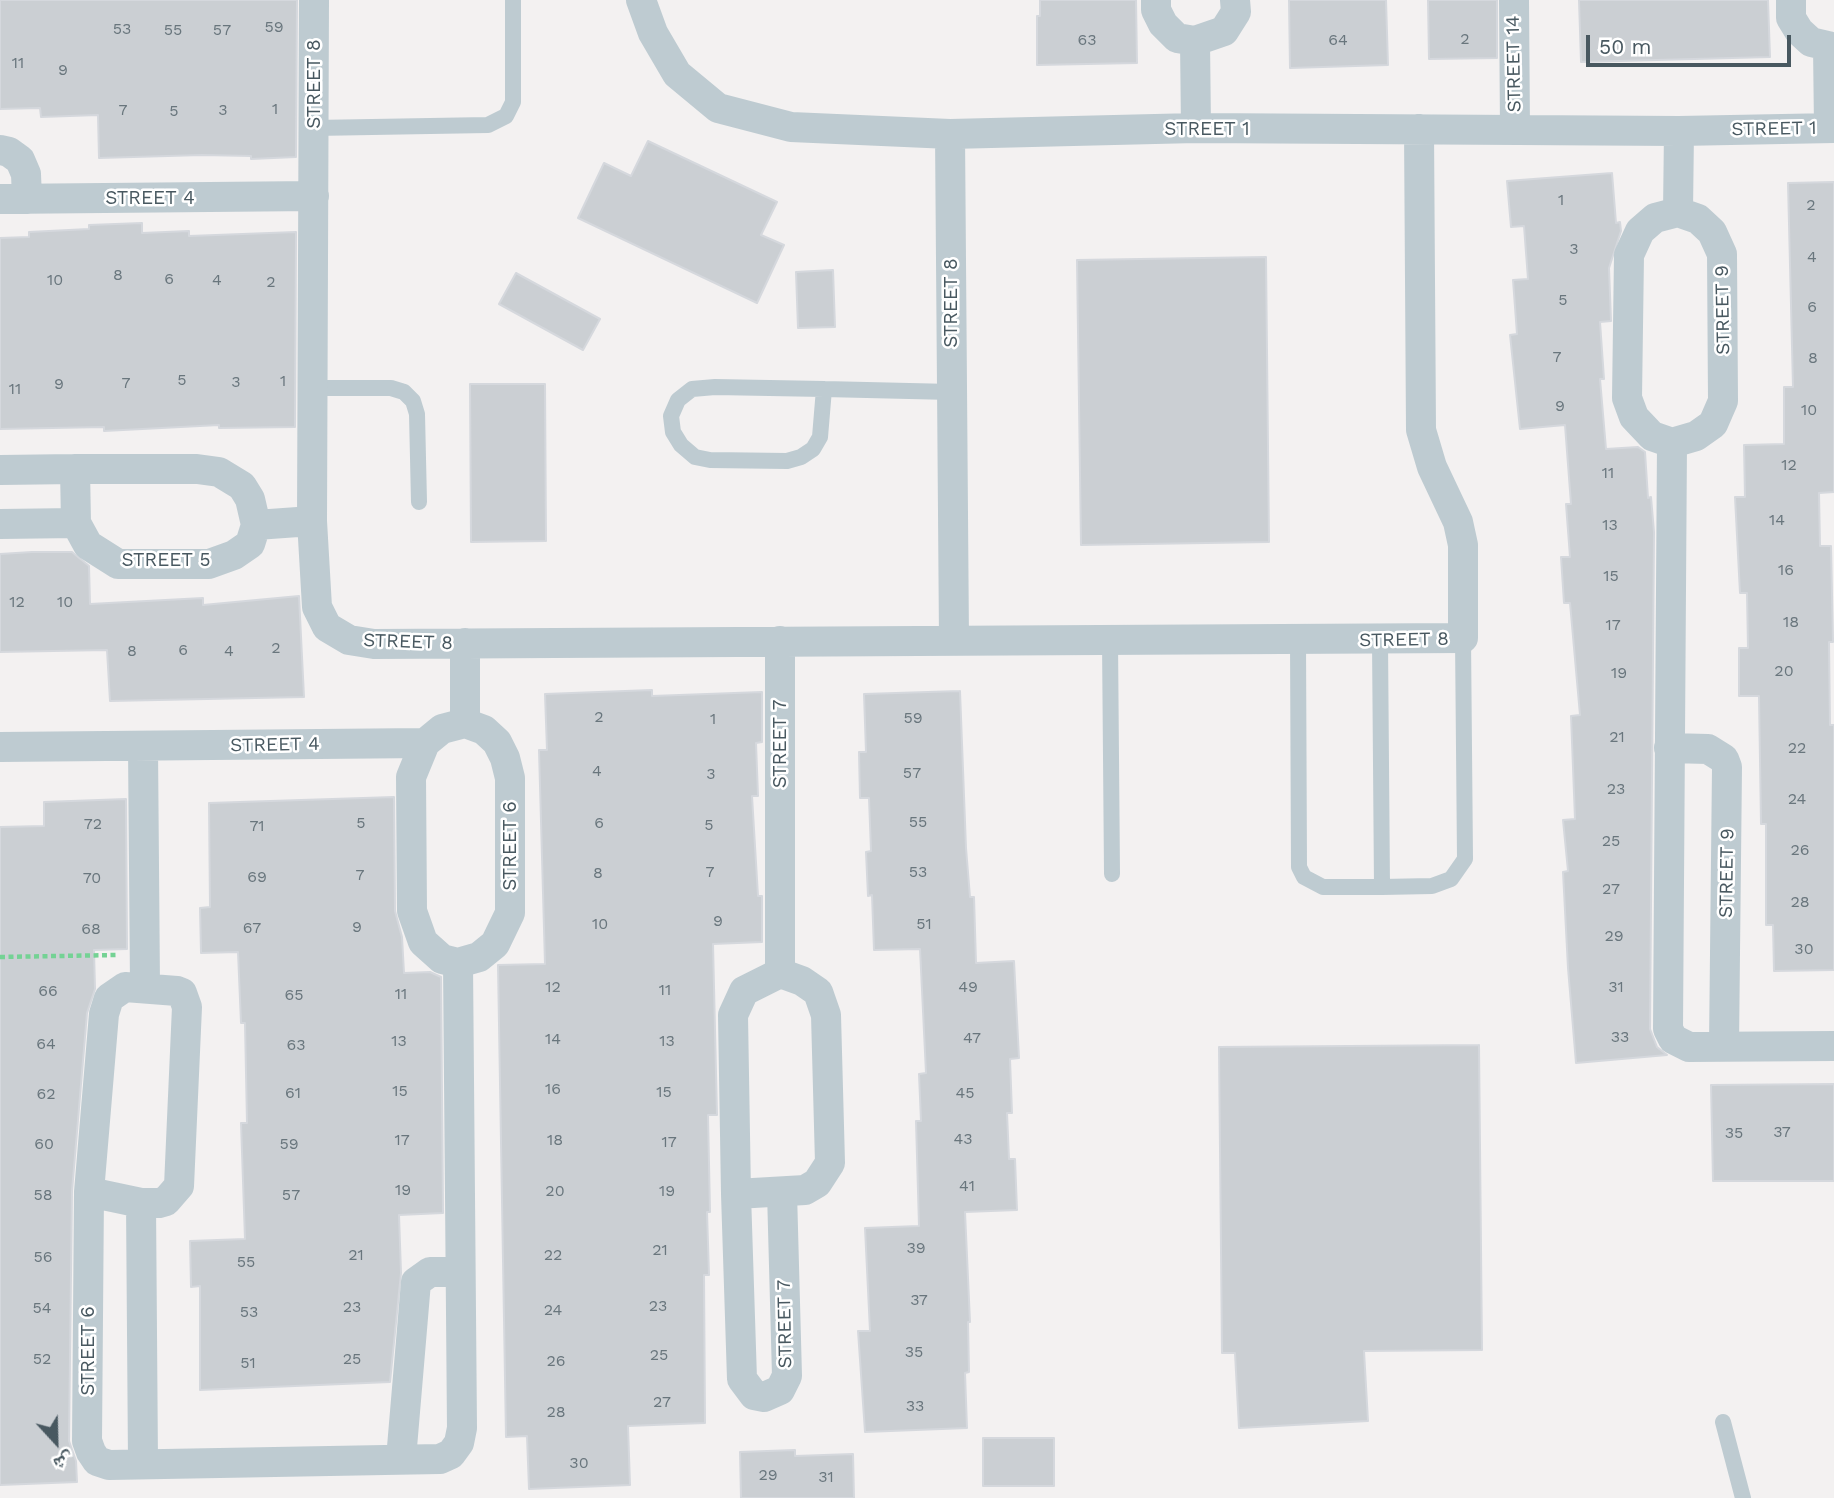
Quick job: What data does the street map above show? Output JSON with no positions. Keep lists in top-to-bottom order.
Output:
{
  "streets": {
    "street": [
      "STREET 14",
      "STREET 8",
      "STREET 1",
      "STREET 4",
      "STREET 9",
      "STREET 5",
      "STREET 7",
      "STREET 6"
    ]
  },
  "crossings": [
    ["STREET 14", "STREET 1"],
    ["STREET 8", "STREET 1"],
    ["STREET 8", "STREET 4"],
    ["STREET 8", "STREET 7"],
    ["STREET 4", "STREET 6"]
  ],
  "house_numbers": [
    "59",
    "53",
    "55",
    "57",
    "2",
    "63",
    "64",
    "11",
    "9",
    "1",
    "7",
    "3",
    "5",
    "1",
    "2",
    "3",
    "4",
    "8",
    "6",
    "10",
    "4",
    "2",
    "5",
    "6",
    "7",
    "8",
    "5",
    "1",
    "3",
    "7",
    "9",
    "11",
    "9",
    "10",
    "12",
    "11",
    "14",
    "13",
    "16",
    "15",
    "12",
    "10",
    "18",
    "17",
    "2",
    "6",
    "8",
    "4",
    "20",
    "19",
    "2",
    "59",
    "1",
    "21",
    "22",
    "4",
    "57",
    "3",
    "23",
    "24",
    "55",
    "5",
    "6",
    "72",
    "5",
    "71",
    "25",
    "26",
    "7",
    "53",
    "8",
    "7",
    "69",
    "70",
    "27",
    "28",
    "9",
    "10",
    "51",
    "9",
    "67",
    "68",
    "29",
    "30",
    "12",
    "49",
    "31",
    "11",
    "66",
    "11",
    "65",
    "33",
    "47",
    "14",
    "13",
    "13",
    "64",
    "63",
    "16",
    "15",
    "15",
    "61",
    "45",
    "62",
    "37",
    "35",
    "43",
    "17",
    "18",
    "17",
    "60",
    "59",
    "41",
    "19",
    "20",
    "19",
    "58",
    "57",
    "39",
    "21",
    "21",
    "22",
    "56",
    "55",
    "37",
    "23",
    "23",
    "54",
    "24",
    "53",
    "35",
    "25",
    "52",
    "25",
    "26",
    "51",
    "27",
    "33",
    "28",
    "30",
    "29",
    "31"
  ],
  "scale_bar": "50 m",
  "north": "bottom"
}
